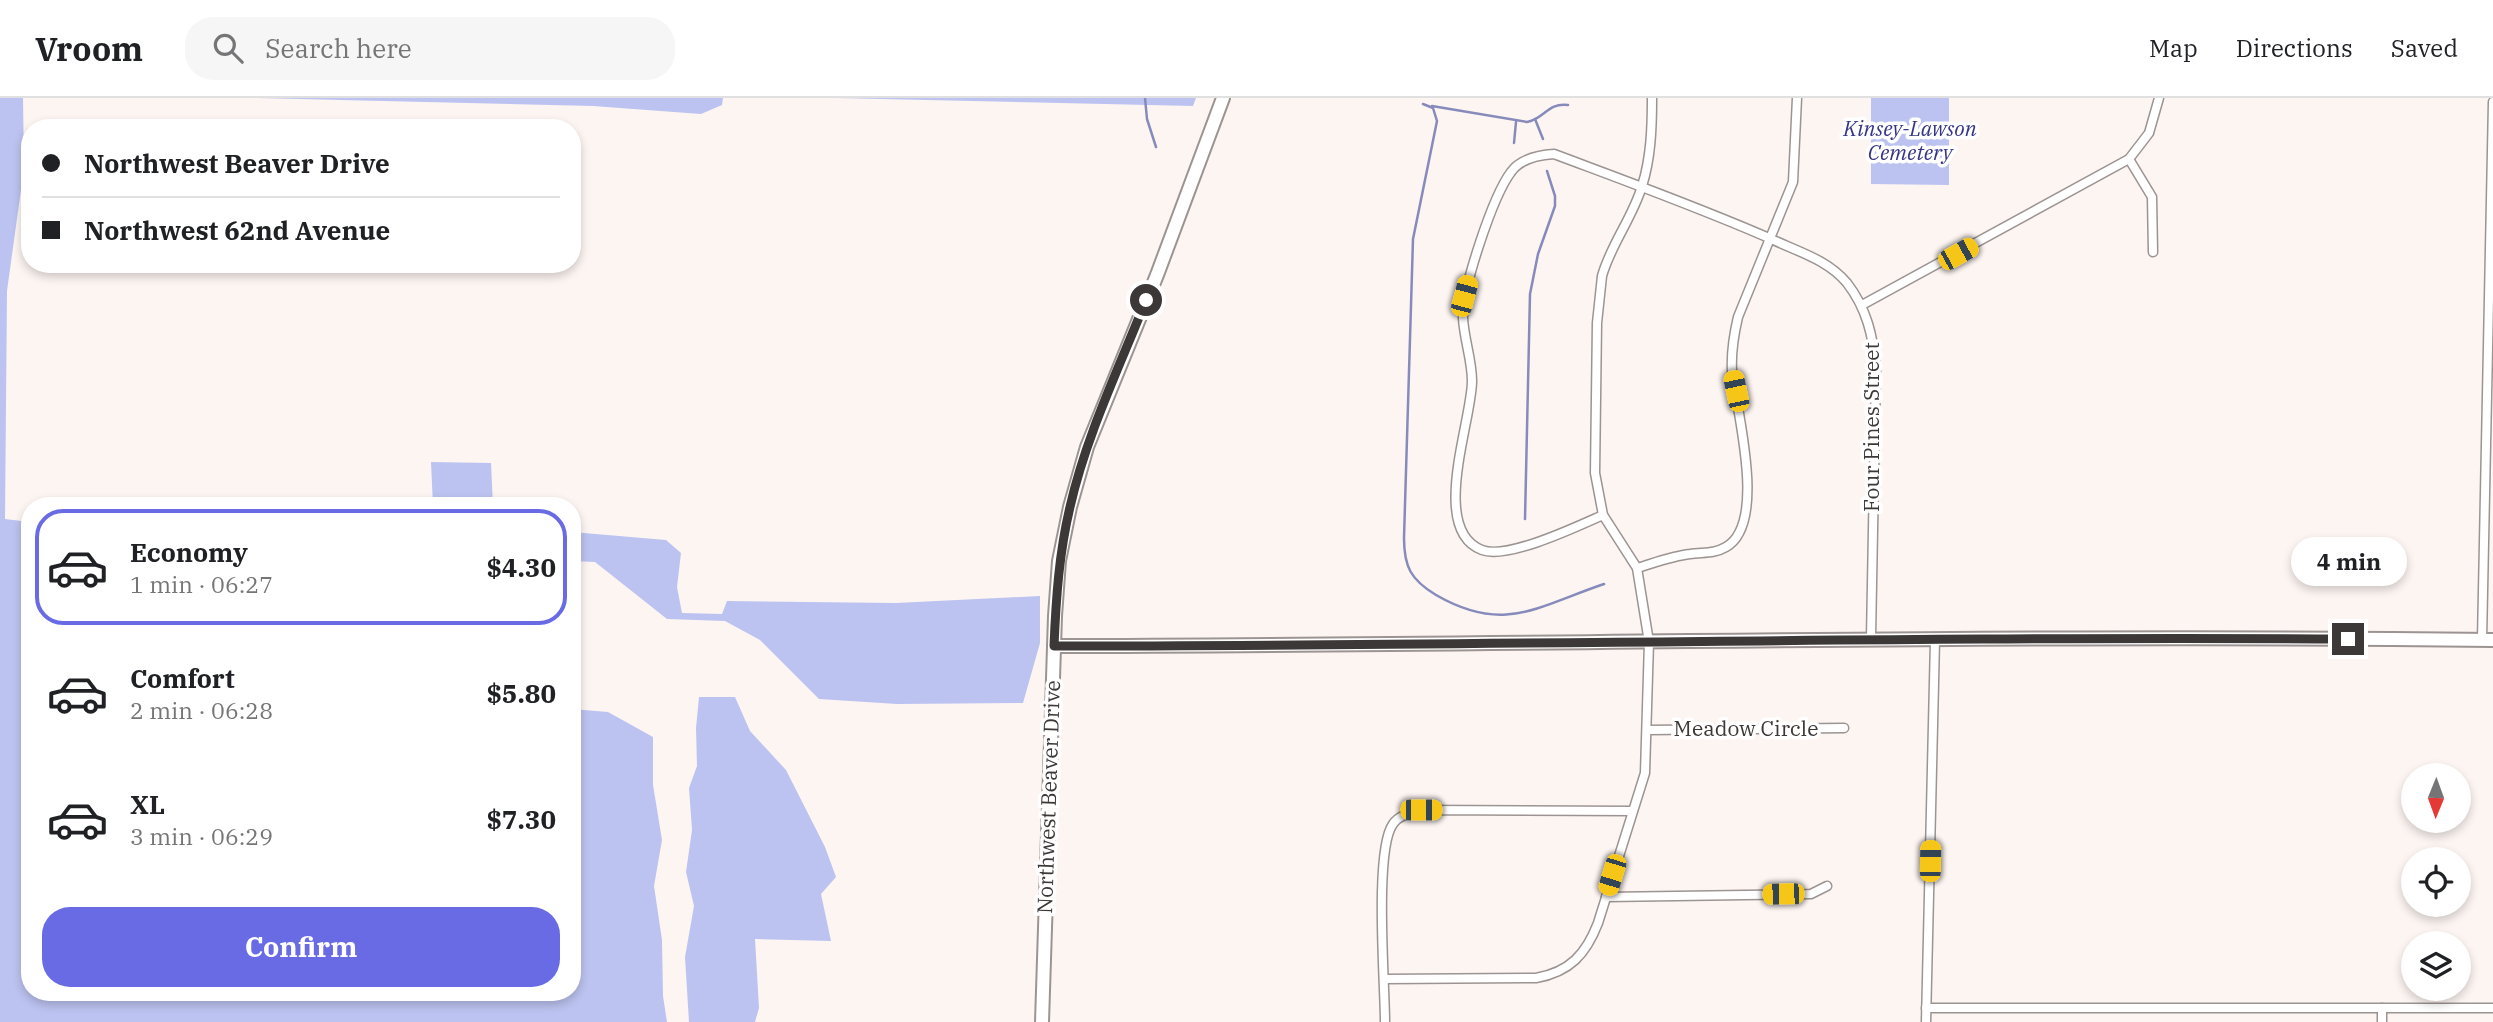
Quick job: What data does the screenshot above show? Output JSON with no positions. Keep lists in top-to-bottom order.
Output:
{
  "streets": {
    "street": ["Four Pines Street", "Meadow Circle", "Northwest Beaver Drive"]
  },
  "parks": ["Kinsey-Lawson Cemetery"],
  "north": "bottom",
  "page": {
    "header": "Vroom",
    "search": "Search here",
    "nav": ["Map", "Directions", "Saved"],
    "banner": ["Northwest Beaver Drive", "Northwest 62nd Avenue"],
    "list": [
      {
        "name": "Economy",
        "note": "1 min · 06:27",
        "value": "$4.30"
      },
      {
        "name": "Comfort",
        "note": "2 min · 06:28",
        "value": "$5.80"
      },
      {
        "name": "XL",
        "note": "3 min · 06:29",
        "value": "$7.30"
      }
    ],
    "bubble": "4 min",
    "buttons": "Confirm"
  }
}
